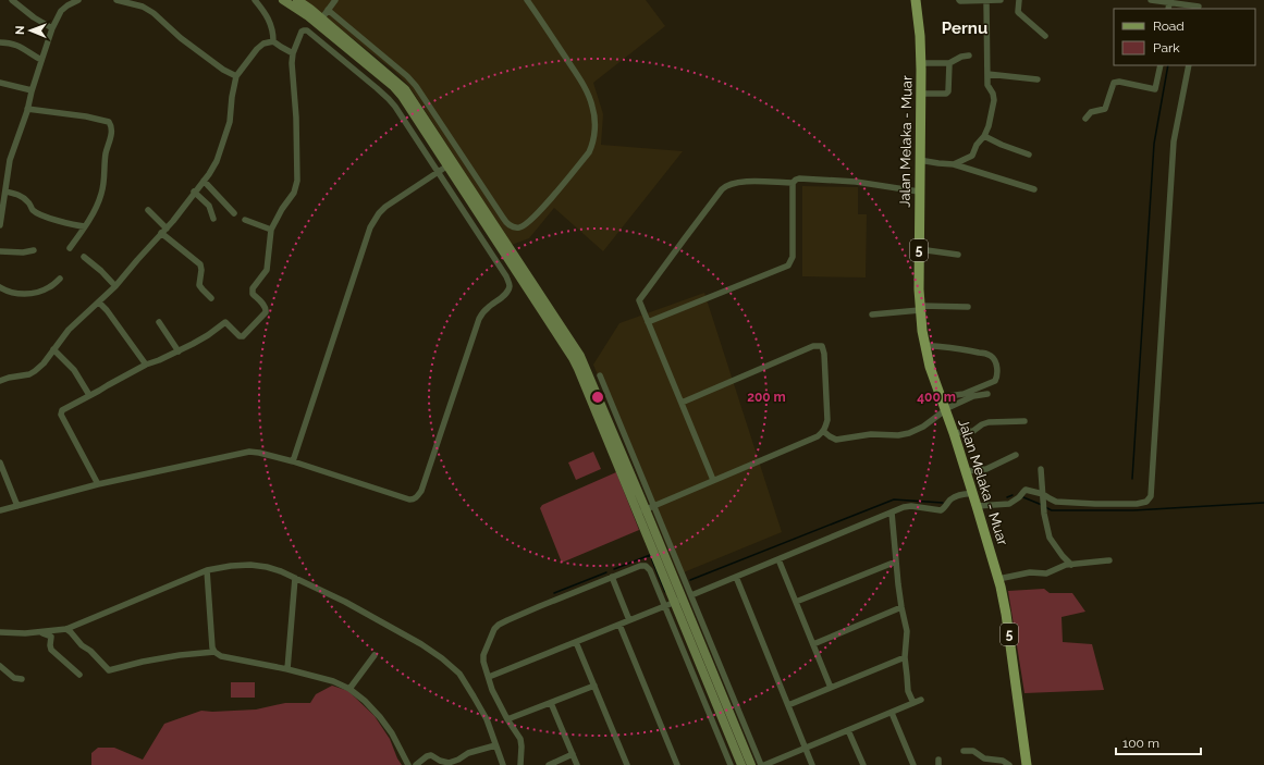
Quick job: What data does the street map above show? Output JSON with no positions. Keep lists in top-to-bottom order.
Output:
{
  "streets": {
    "main road": ["Jalan Melaka - Muar", "5"]
  },
  "districts": ["Pernu"],
  "legend": ["Road", "Park"],
  "scale_bar": "100 m",
  "north": "left",
  "rings": ["200 m", "400 m"]
}
